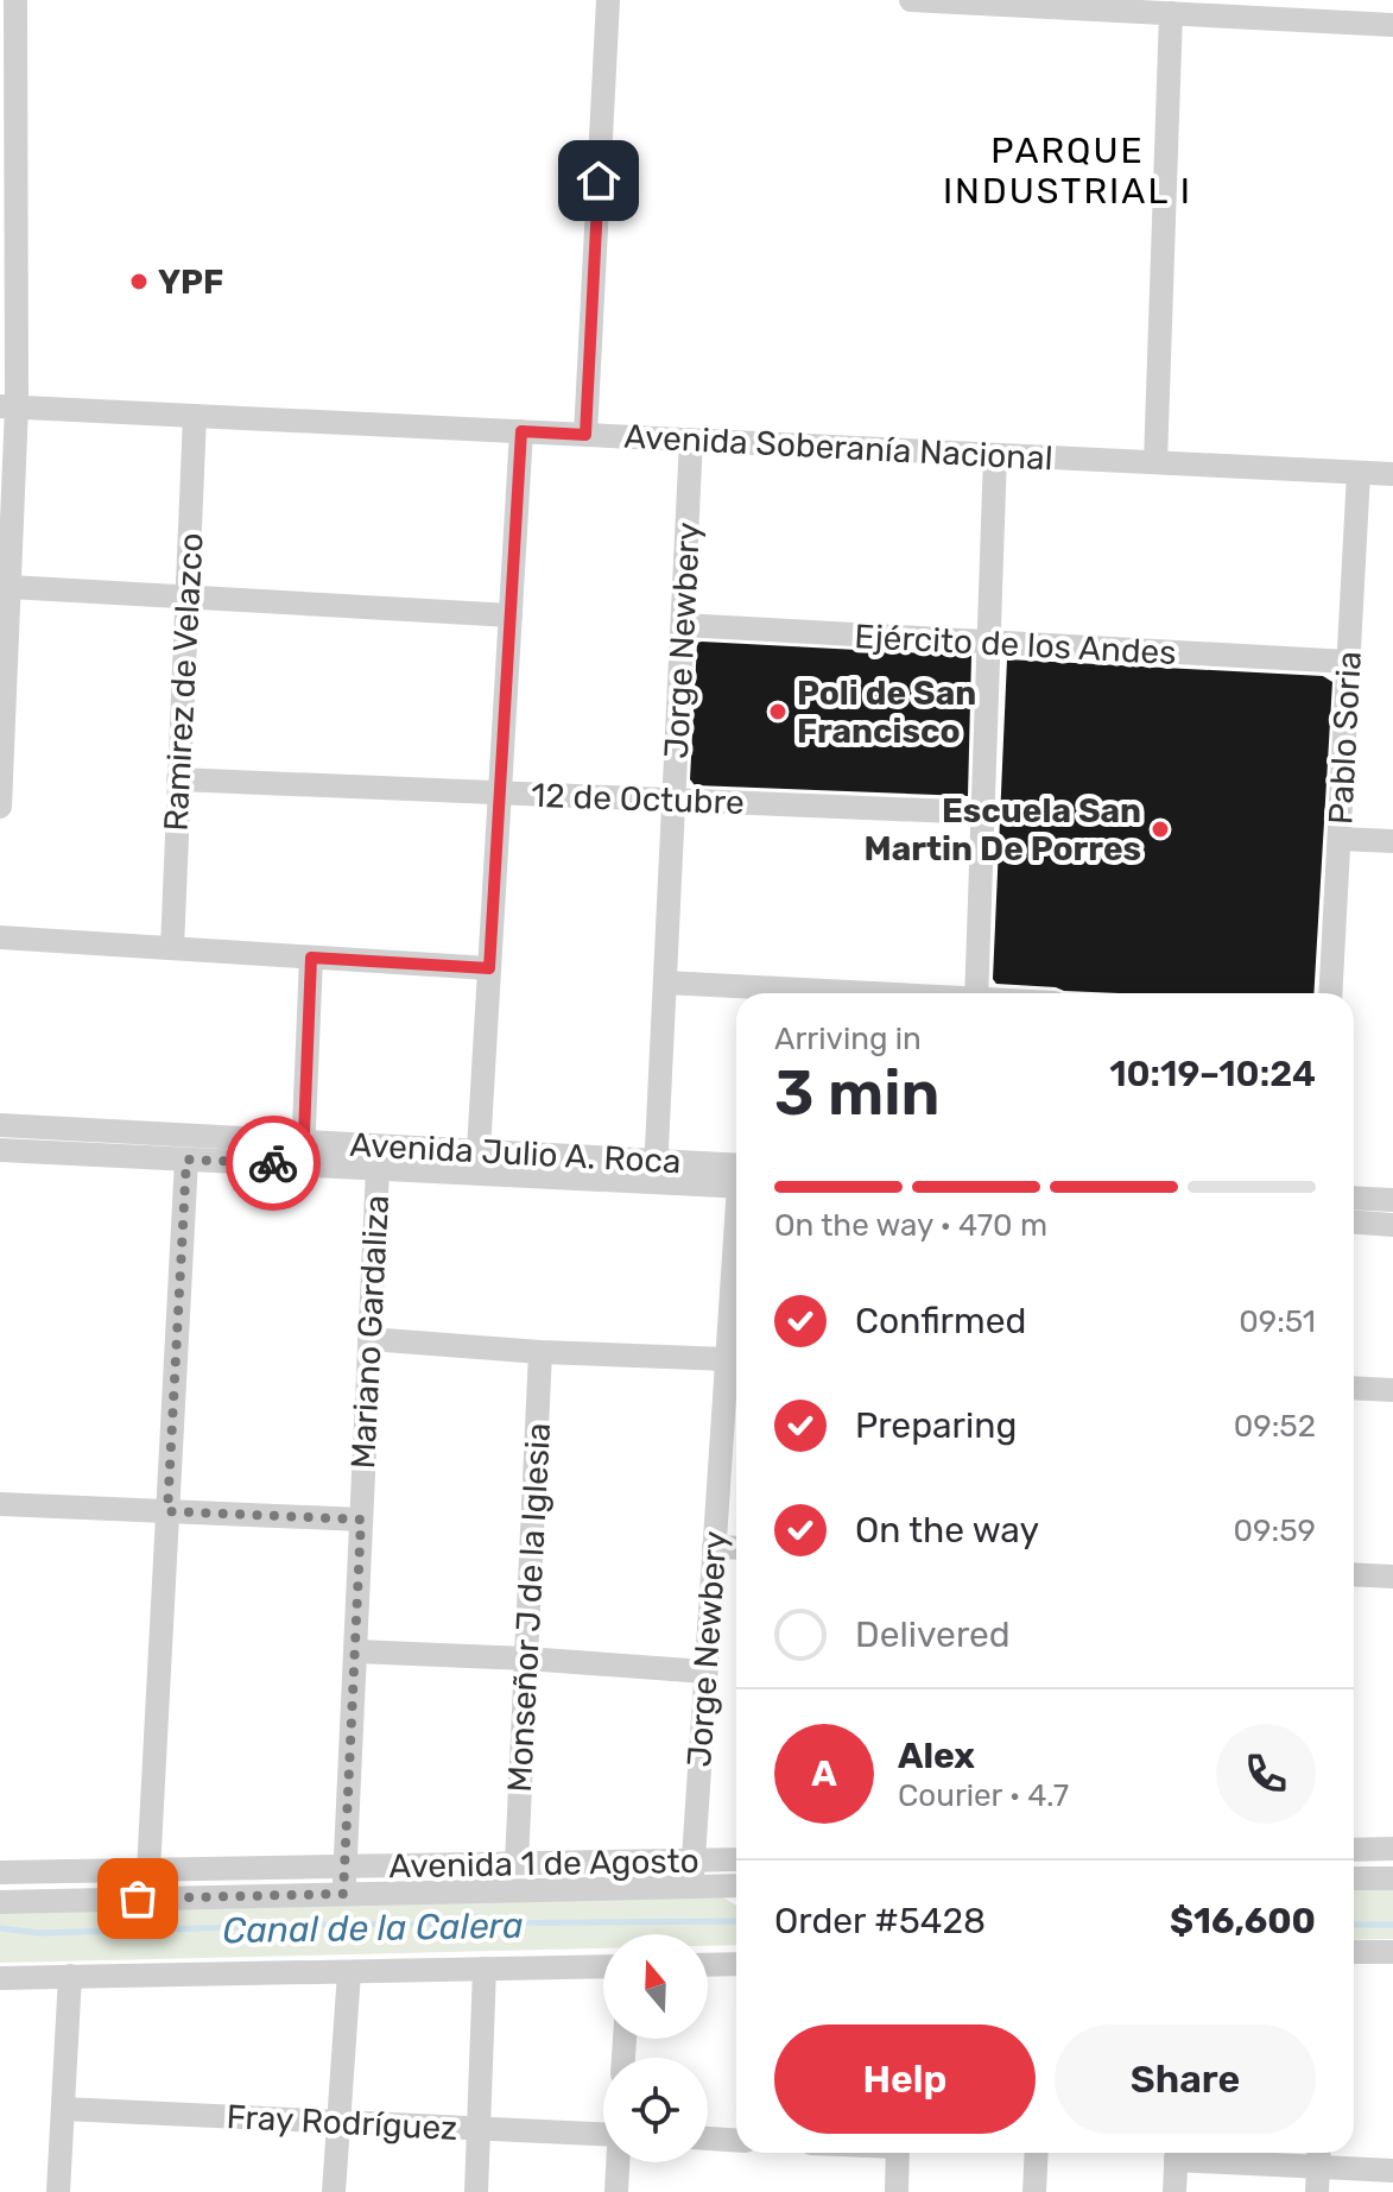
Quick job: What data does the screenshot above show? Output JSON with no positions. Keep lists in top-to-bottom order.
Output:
{
  "streets": {
    "street": [
      "Avenida Soberanía Nacional",
      "Jorge Newbery",
      "Ejército de los Andes",
      "Ramirez de Velazco",
      "Pablo Soria",
      "12 de Octubre",
      "Avenida Julio A. Roca",
      "Mariano Gardaliza",
      "Monseñor J de la Iglesia",
      "Avenida 1 de Agosto",
      "Fray Rodríguez"
    ]
  },
  "crossings": [
    ["Avenida Soberanía Nacional", "Jorge Newbery"],
    ["Avenida Soberanía Nacional", "Ramirez de Velazco"],
    ["Avenida Soberanía Nacional", "Pablo Soria"],
    ["Jorge Newbery", "Ejército de los Andes"],
    ["Jorge Newbery", "12 de Octubre"],
    ["Jorge Newbery", "Avenida Julio A. Roca"],
    ["Jorge Newbery", "Avenida 1 de Agosto"],
    ["Ejército de los Andes", "Pablo Soria"],
    ["Ramirez de Velazco", "12 de Octubre"],
    ["Avenida Julio A. Roca", "Mariano Gardaliza"],
    ["Mariano Gardaliza", "Avenida 1 de Agosto"],
    ["Monseñor J de la Iglesia", "Avenida 1 de Agosto"]
  ],
  "districts": ["PARQUE INDUSTRIAL I"],
  "water": ["Canal de la Calera"],
  "places": ["YPF", "Poli de San Francisco", "Escuela San Martin De Porres"],
  "north": "top",
  "page": {
    "heading": ["3 min", "Arriving in", "10:19–10:24"],
    "panel": [
      "Alex",
      "Courier · 4.7",
      "Order #5428",
      "$16,600"
    ],
    "bar": "On the way · 470 m",
    "list": [
      ["Confirmed", "09:51"],
      ["Preparing", "09:52"],
      ["On the way", "09:59"],
      "Delivered"
    ],
    "round": "A",
    "buttons": ["Help", "Share"]
  }
}
